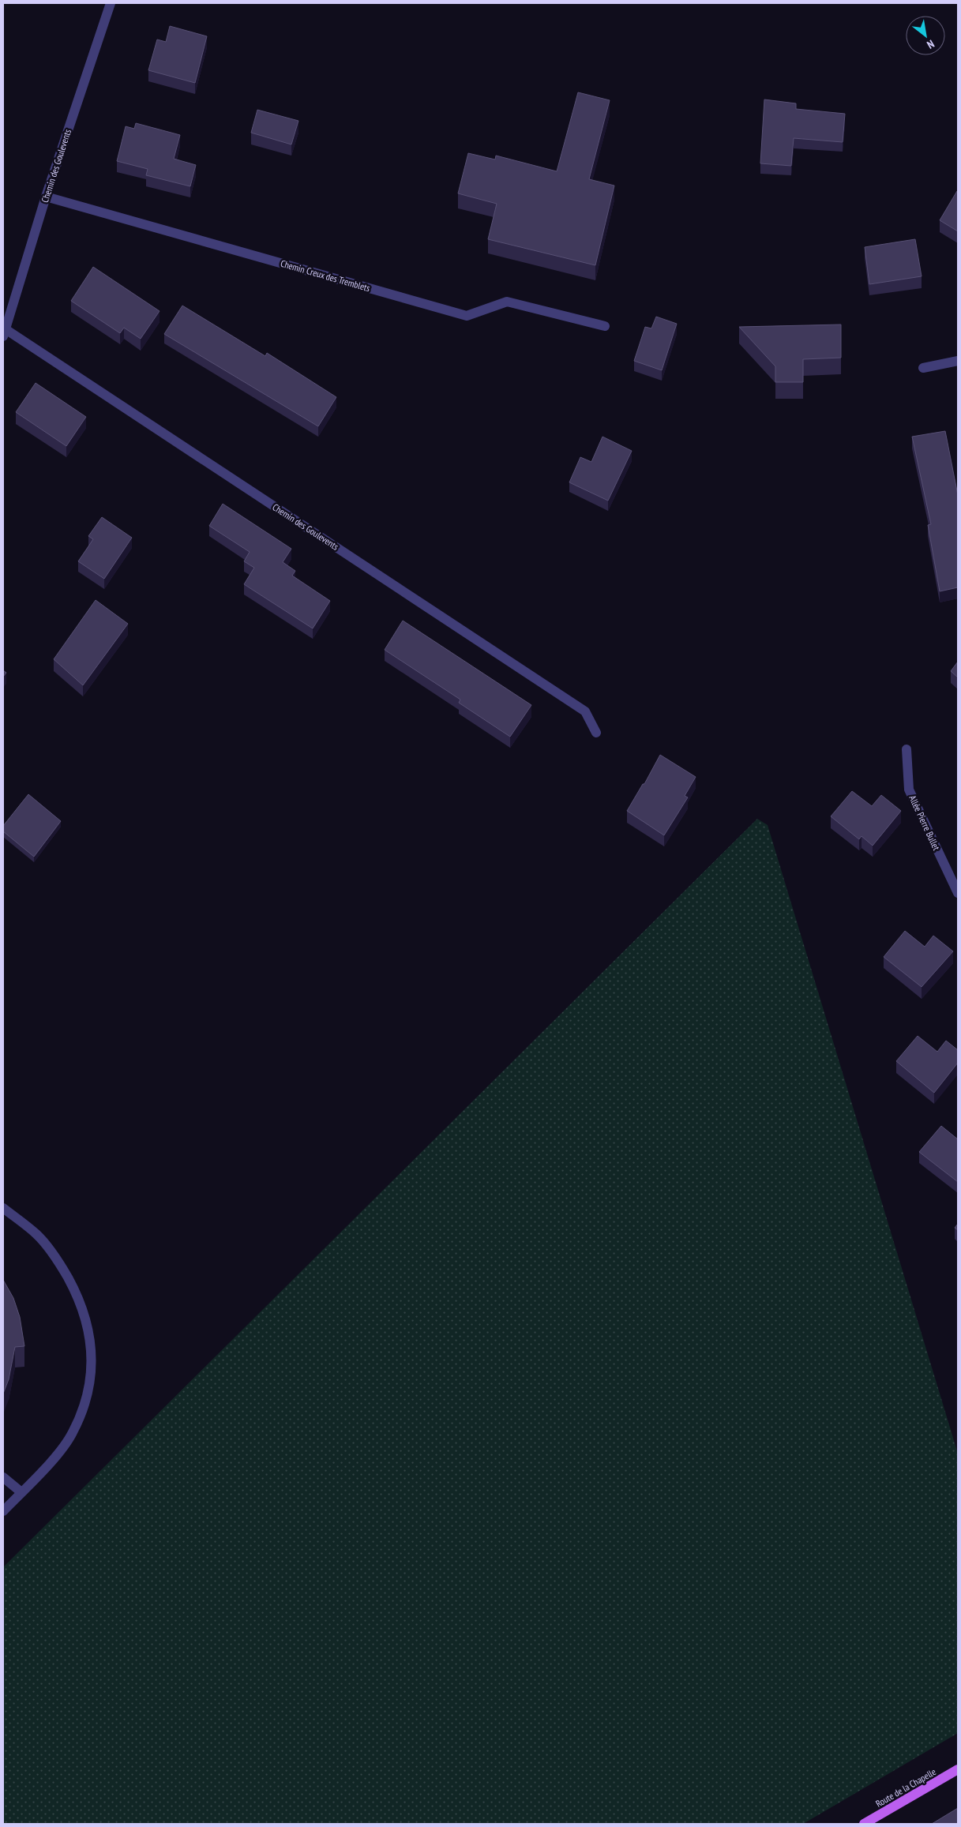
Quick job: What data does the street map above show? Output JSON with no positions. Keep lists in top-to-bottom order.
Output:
{
  "streets": {
    "main road": ["Route de la Chapelle"],
    "street": ["Chemin des Goulevents", "Chemin Creux des Tremblets", "Allée Pierre Bullet"]
  },
  "crossings": [
    ["Chemin des Goulevents", "Chemin Creux des Tremblets"]
  ],
  "north": "bottom right"
}
